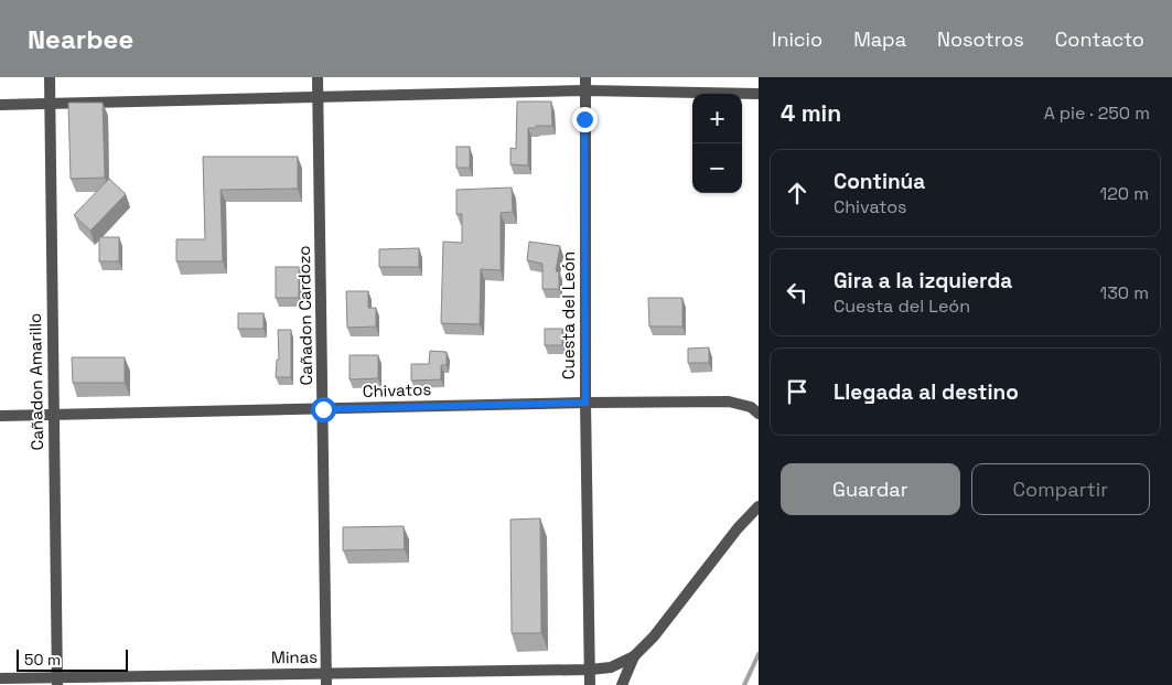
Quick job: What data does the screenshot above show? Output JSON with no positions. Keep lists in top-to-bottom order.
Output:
{
  "streets": {
    "street": [
      "Cañadon Cardozo",
      "Cuesta del León",
      "Cañadon Amarillo",
      "Chivatos",
      "Minas"
    ]
  },
  "crossings": [
    ["Cañadon Cardozo", "Chivatos"],
    ["Cañadon Cardozo", "Minas"],
    ["Cuesta del León", "Chivatos"],
    ["Cuesta del León", "Minas"],
    ["Cañadon Amarillo", "Chivatos"],
    ["Cañadon Amarillo", "Minas"]
  ],
  "scale_bar": "50 m",
  "page": {
    "header": "Nearbee",
    "nav": [
      "Inicio",
      "Mapa",
      "Nosotros",
      "Contacto"
    ],
    "heading": ["4 min", "A pie · 250 m"],
    "map_buttons": ["+", "−"],
    "list": [
      ["Continúa", "Chivatos", "120 m"],
      ["Gira a la izquierda", "Cuesta del León", "130 m"],
      "Llegada al destino"
    ],
    "buttons": ["Guardar", "Compartir"],
    "scale": "50 m"
  }
}
